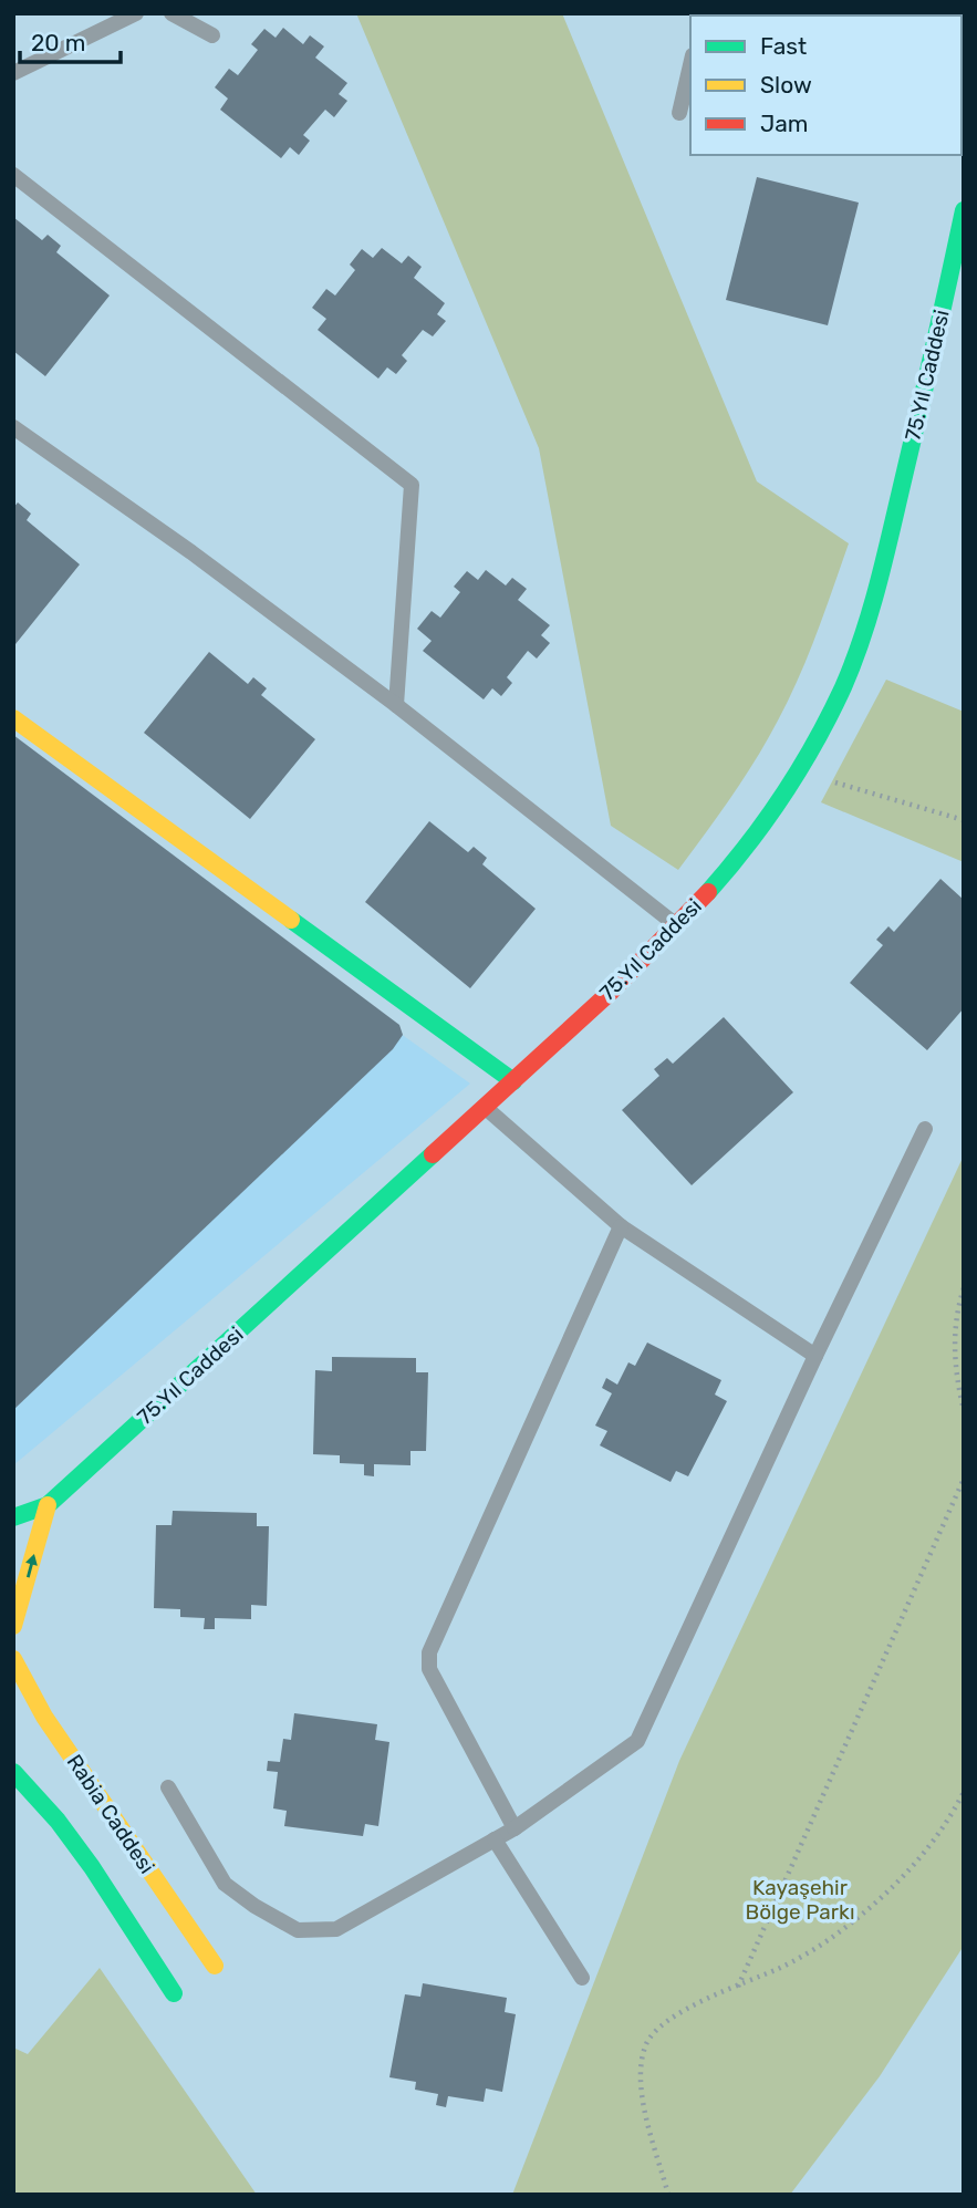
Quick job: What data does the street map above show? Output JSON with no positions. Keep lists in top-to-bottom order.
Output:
{
  "streets": {
    "street": ["75.Yıl Caddesi", "Rabia Caddesi"]
  },
  "parks": ["Kayaşehir Bölge Parkı"],
  "legend": ["Fast", "Slow", "Jam"],
  "scale_bar": "20 m"
}
